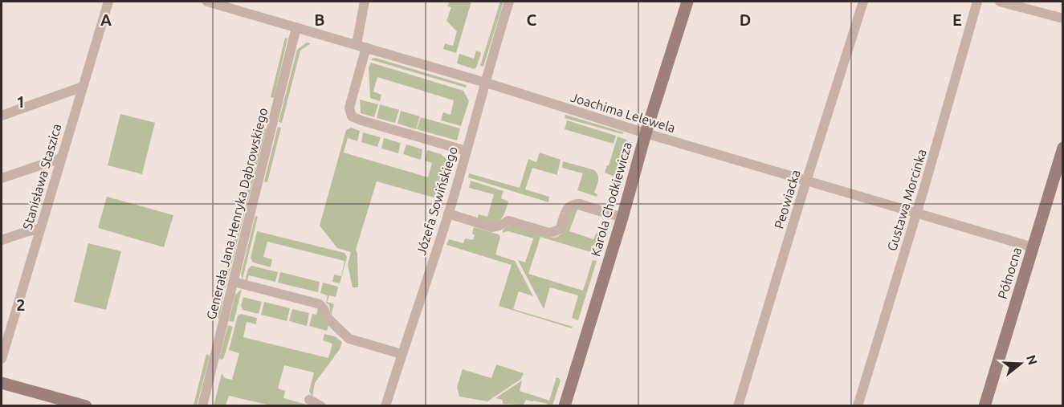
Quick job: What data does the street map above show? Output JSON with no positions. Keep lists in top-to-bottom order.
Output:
{
  "streets": {
    "street": [
      "Joachima Lelewela",
      "Stanisława Staszica",
      "Karola Chodkiewicza",
      "Peowiacka",
      "Gustawa Morcinka",
      "Józefa Sowińskiego",
      "Generała Jana Henryka Dąbrowskiego",
      "Północna"
    ]
  },
  "crossings": [
    ["Joachima Lelewela", "Karola Chodkiewicza"],
    ["Joachima Lelewela", "Peowiacka"],
    ["Joachima Lelewela", "Gustawa Morcinka"],
    ["Joachima Lelewela", "Józefa Sowińskiego"],
    ["Joachima Lelewela", "Generała Jana Henryka Dąbrowskiego"],
    ["Joachima Lelewela", "Północna"]
  ],
  "north": "right",
  "grid": {
    "columns": [
      "A",
      "B",
      "C",
      "D",
      "E"
    ],
    "rows": ["1", "2"]
  }
}
